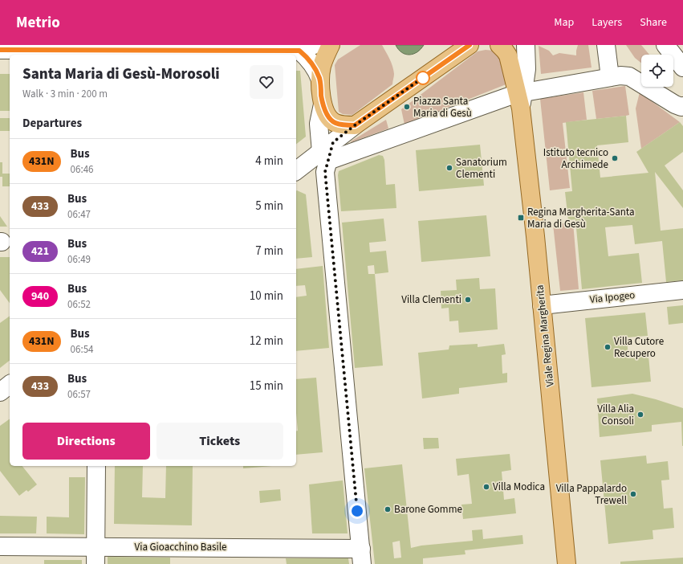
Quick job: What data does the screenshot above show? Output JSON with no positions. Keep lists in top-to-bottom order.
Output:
{
  "streets": {
    "main road": ["Viale Regina Margherita"],
    "street": ["Via Ipogeo", "Via Gioacchino Basile"]
  },
  "crossings": [
    ["Via Ipogeo", "Viale Regina Margherita"]
  ],
  "places": {
    "other": [
      "Piazza Santa Maria di Gesù",
      "Istituto tecnico Archimede",
      "Sanatorium Clementi",
      "Villa Clementi",
      "Villa Cutore Recupero",
      "Villa Alia Consoli",
      "Villa Modica",
      "Villa Pappalardo Trewell",
      "Barone Gomme"
    ],
    "transit": ["Regina Margherita-Santa Maria di Gesù"]
  },
  "lines": ["bus line 431N"],
  "page": {
    "header": "Metrio",
    "nav": ["Map", "Layers", "Share"],
    "heading": [
      ["Santa Maria di Gesù-Morosoli", "Walk · 3 min · 200 m"],
      "Departures"
    ],
    "list": [
      {
        "mark": "431N",
        "name": "Bus",
        "note": "06:46",
        "value": "4 min"
      },
      {
        "mark": "433",
        "name": "Bus",
        "note": "06:47",
        "value": "5 min"
      },
      {
        "mark": "421",
        "name": "Bus",
        "note": "06:49",
        "value": "7 min"
      },
      {
        "mark": "940",
        "name": "Bus",
        "note": "06:52",
        "value": "10 min"
      },
      {
        "mark": "431N",
        "name": "Bus",
        "note": "06:54",
        "value": "12 min"
      },
      {
        "mark": "433",
        "name": "Bus",
        "note": "06:57",
        "value": "15 min"
      }
    ],
    "buttons": ["Directions", "Tickets"]
  }
}
